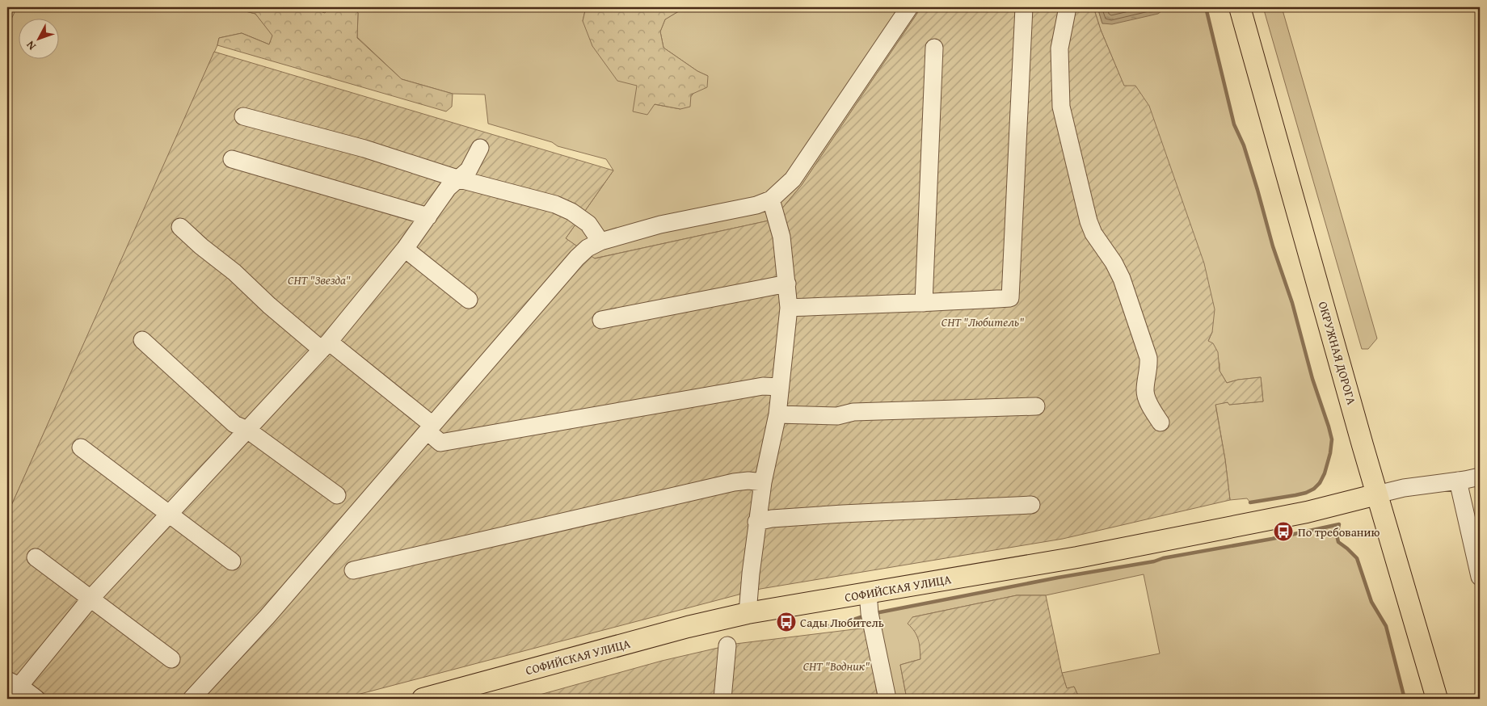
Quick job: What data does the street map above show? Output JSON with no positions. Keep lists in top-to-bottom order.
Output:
{
  "streets": {
    "main road": ["ОКРУЖНАЯ ДОРОГА", "СОФИЙСКАЯ УЛИЦА"]
  },
  "crossings": [
    ["ОКРУЖНАЯ ДОРОГА", "СОФИЙСКАЯ УЛИЦА"]
  ],
  "parks": ["СНТ \"Звезда\"", "СНТ \"Любитель\"", "СНТ \"Водник\""],
  "places": {
    "bus stop": ["По требованию", "Сады Любитель"]
  },
  "north": "bottom left"
}
